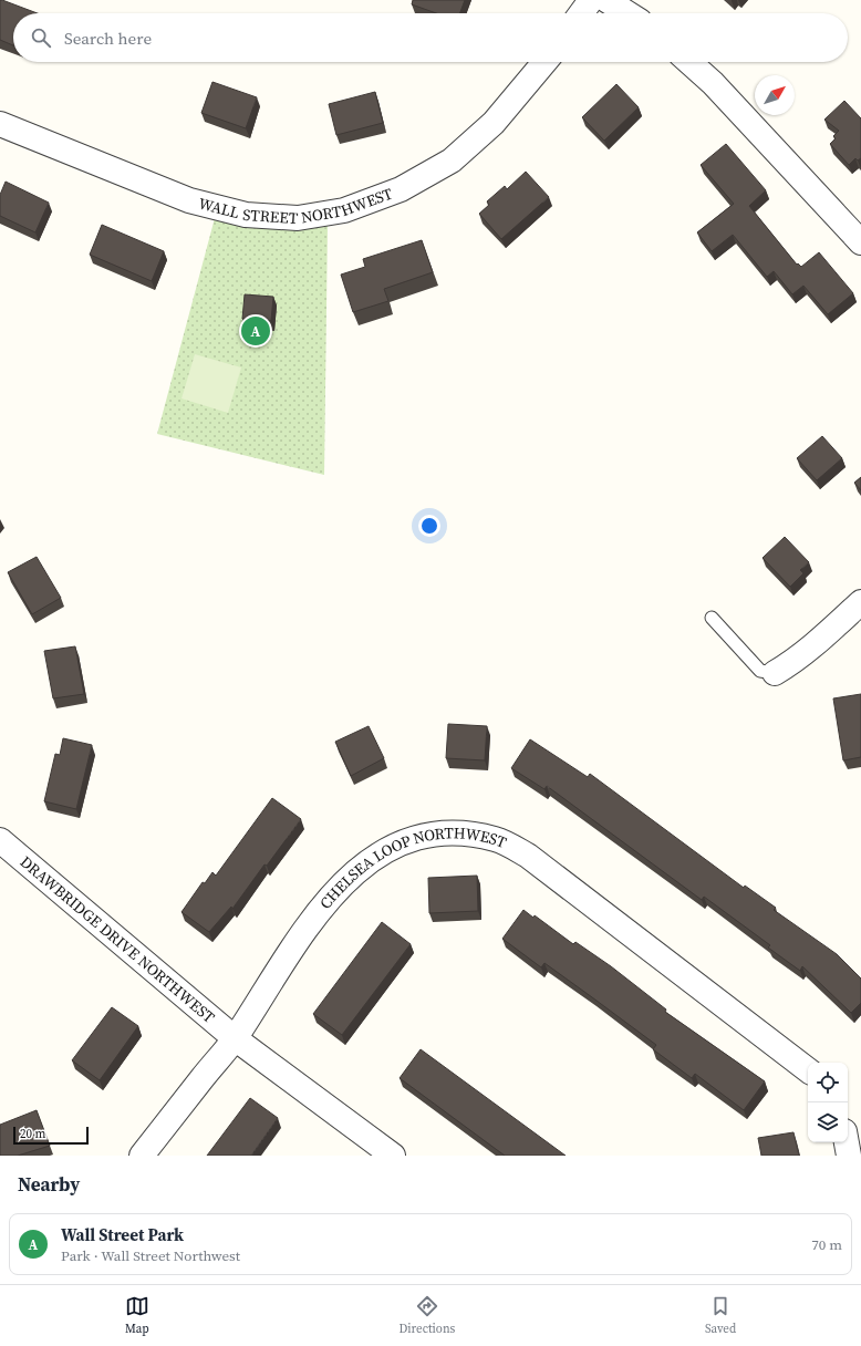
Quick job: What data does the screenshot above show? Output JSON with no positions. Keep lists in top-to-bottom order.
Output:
{
  "streets": {
    "street": ["WALL STREET NORTHWEST", "CHELSEA LOOP NORTHWEST", "DRAWBRIDGE DRIVE NORTHWEST"]
  },
  "crossings": [
    ["CHELSEA LOOP NORTHWEST", "DRAWBRIDGE DRIVE NORTHWEST"]
  ],
  "scale_bar": "20 m",
  "north": "top right",
  "page": {
    "search": "Search here",
    "pins": "A",
    "scale": "20 m",
    "heading": "Nearby",
    "list": [
      {
        "mark": "A",
        "name": "Wall Street Park",
        "note": "Park · Wall Street Northwest",
        "value": "70 m"
      }
    ],
    "nav": ["Map", "Directions", "Saved"]
  }
}
